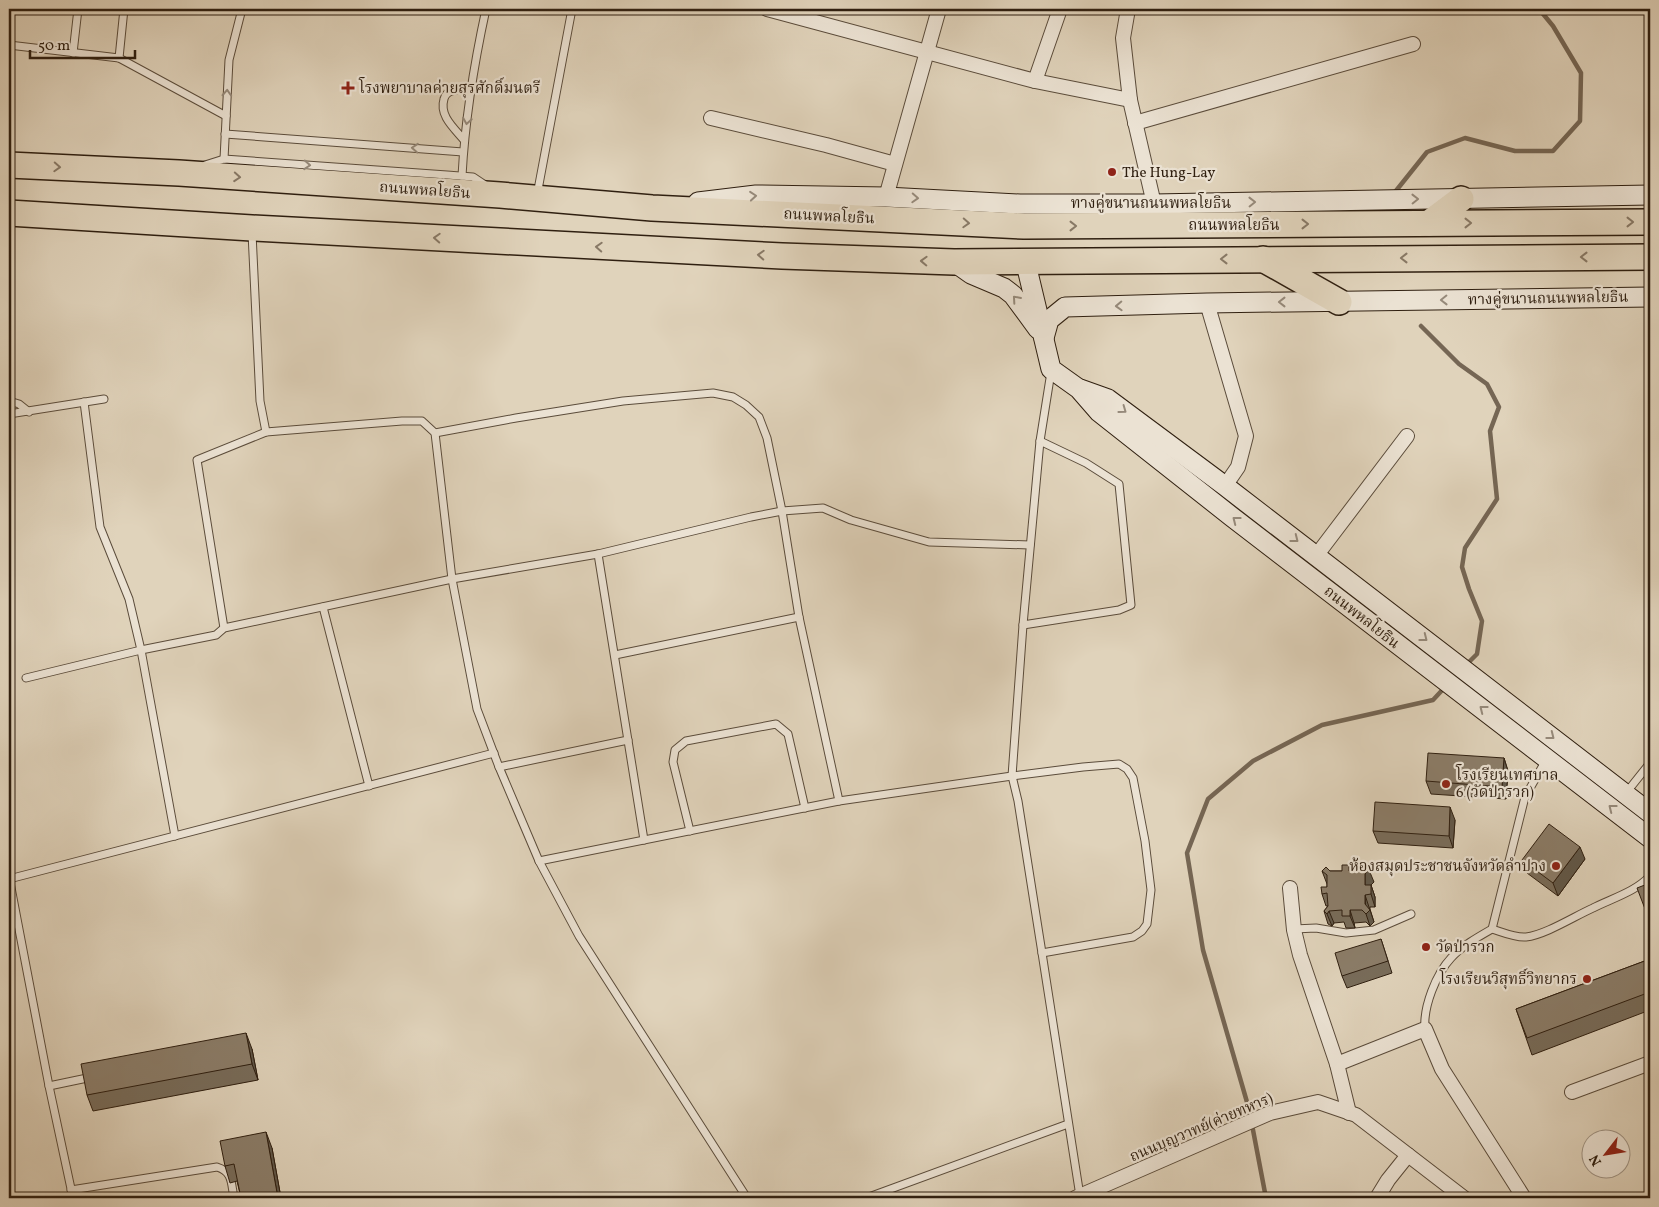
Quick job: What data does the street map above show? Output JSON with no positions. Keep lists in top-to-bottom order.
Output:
{
  "streets": {
    "highway": ["ถนนพหลโยธิน"],
    "main road": ["ทางคู่ขนานถนนพหลโยธิน"],
    "street": ["ถนนบุญวาทย์(ค่ายทหาร)"]
  },
  "crossings": [
    ["ถนนพหลโยธิน", "ทางคู่ขนานถนนพหลโยธิน"]
  ],
  "places": {
    "health": ["โรงพยาบาลค่ายสุรศักดิ์มนตรี"],
    "other": [
      "The Hung-Lay",
      "โรงเรียนเทศบาล 6 (วัดป่ารวก)",
      "ห้องสมุดประชาชนจังหวัดลำปาง",
      "วัดป่ารวก",
      "โรงเรียนวิสุทธิ์วิทยากร"
    ]
  },
  "scale_bar": "50 m",
  "north": "bottom left"
}
